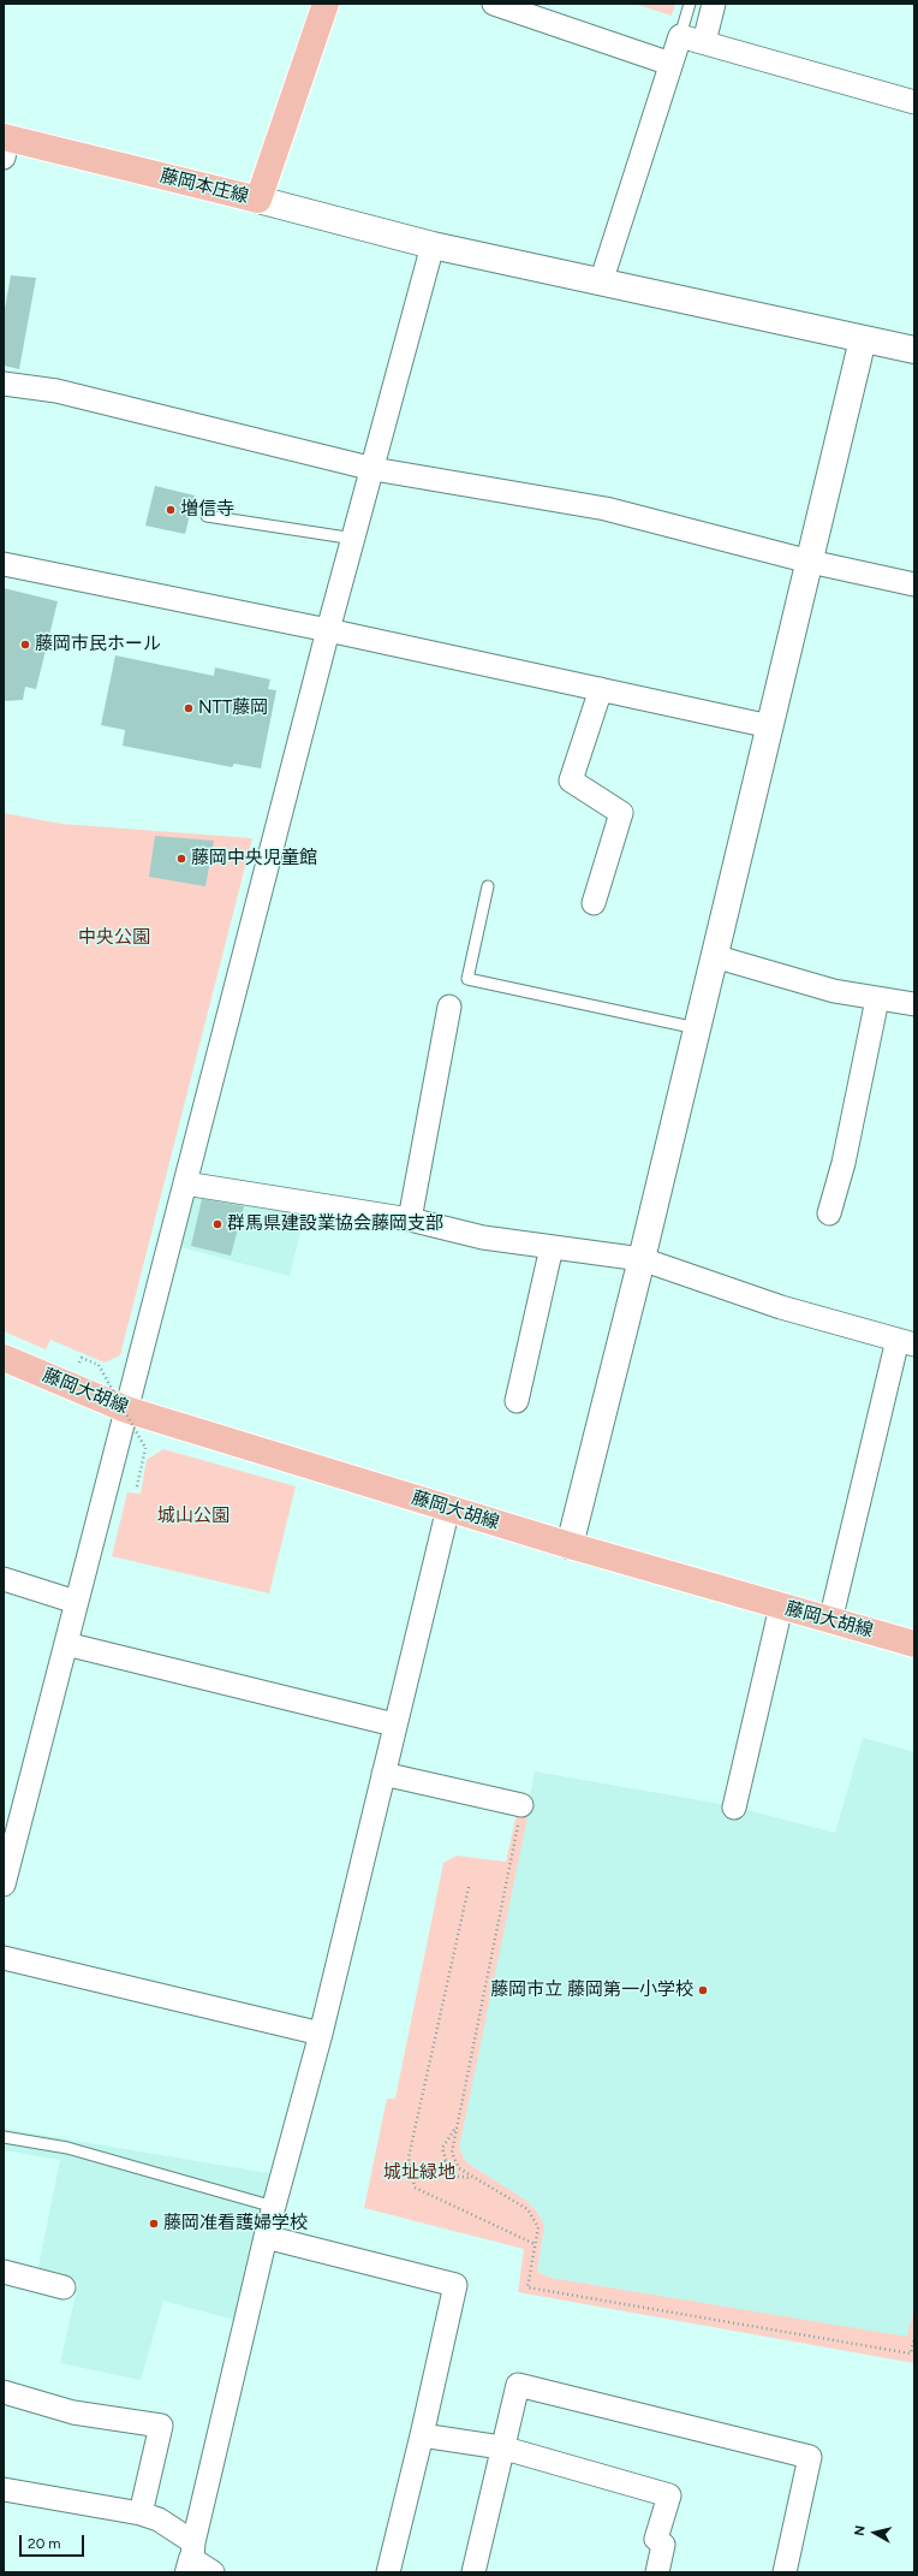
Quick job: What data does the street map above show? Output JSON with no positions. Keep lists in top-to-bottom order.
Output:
{
  "streets": {
    "main road": ["藤岡本庄線", "藤岡大胡線"]
  },
  "parks": ["中央公園", "城山公園", "城址緑地"],
  "places": [
    "増信寺",
    "藤岡市民ホール",
    "NTT藤岡",
    "藤岡中央児童館",
    "群馬県建設業協会藤岡支部",
    "藤岡市立 藤岡第一小学校",
    "藤岡准看護婦学校"
  ],
  "scale_bar": "20 m",
  "north": "left"
}
